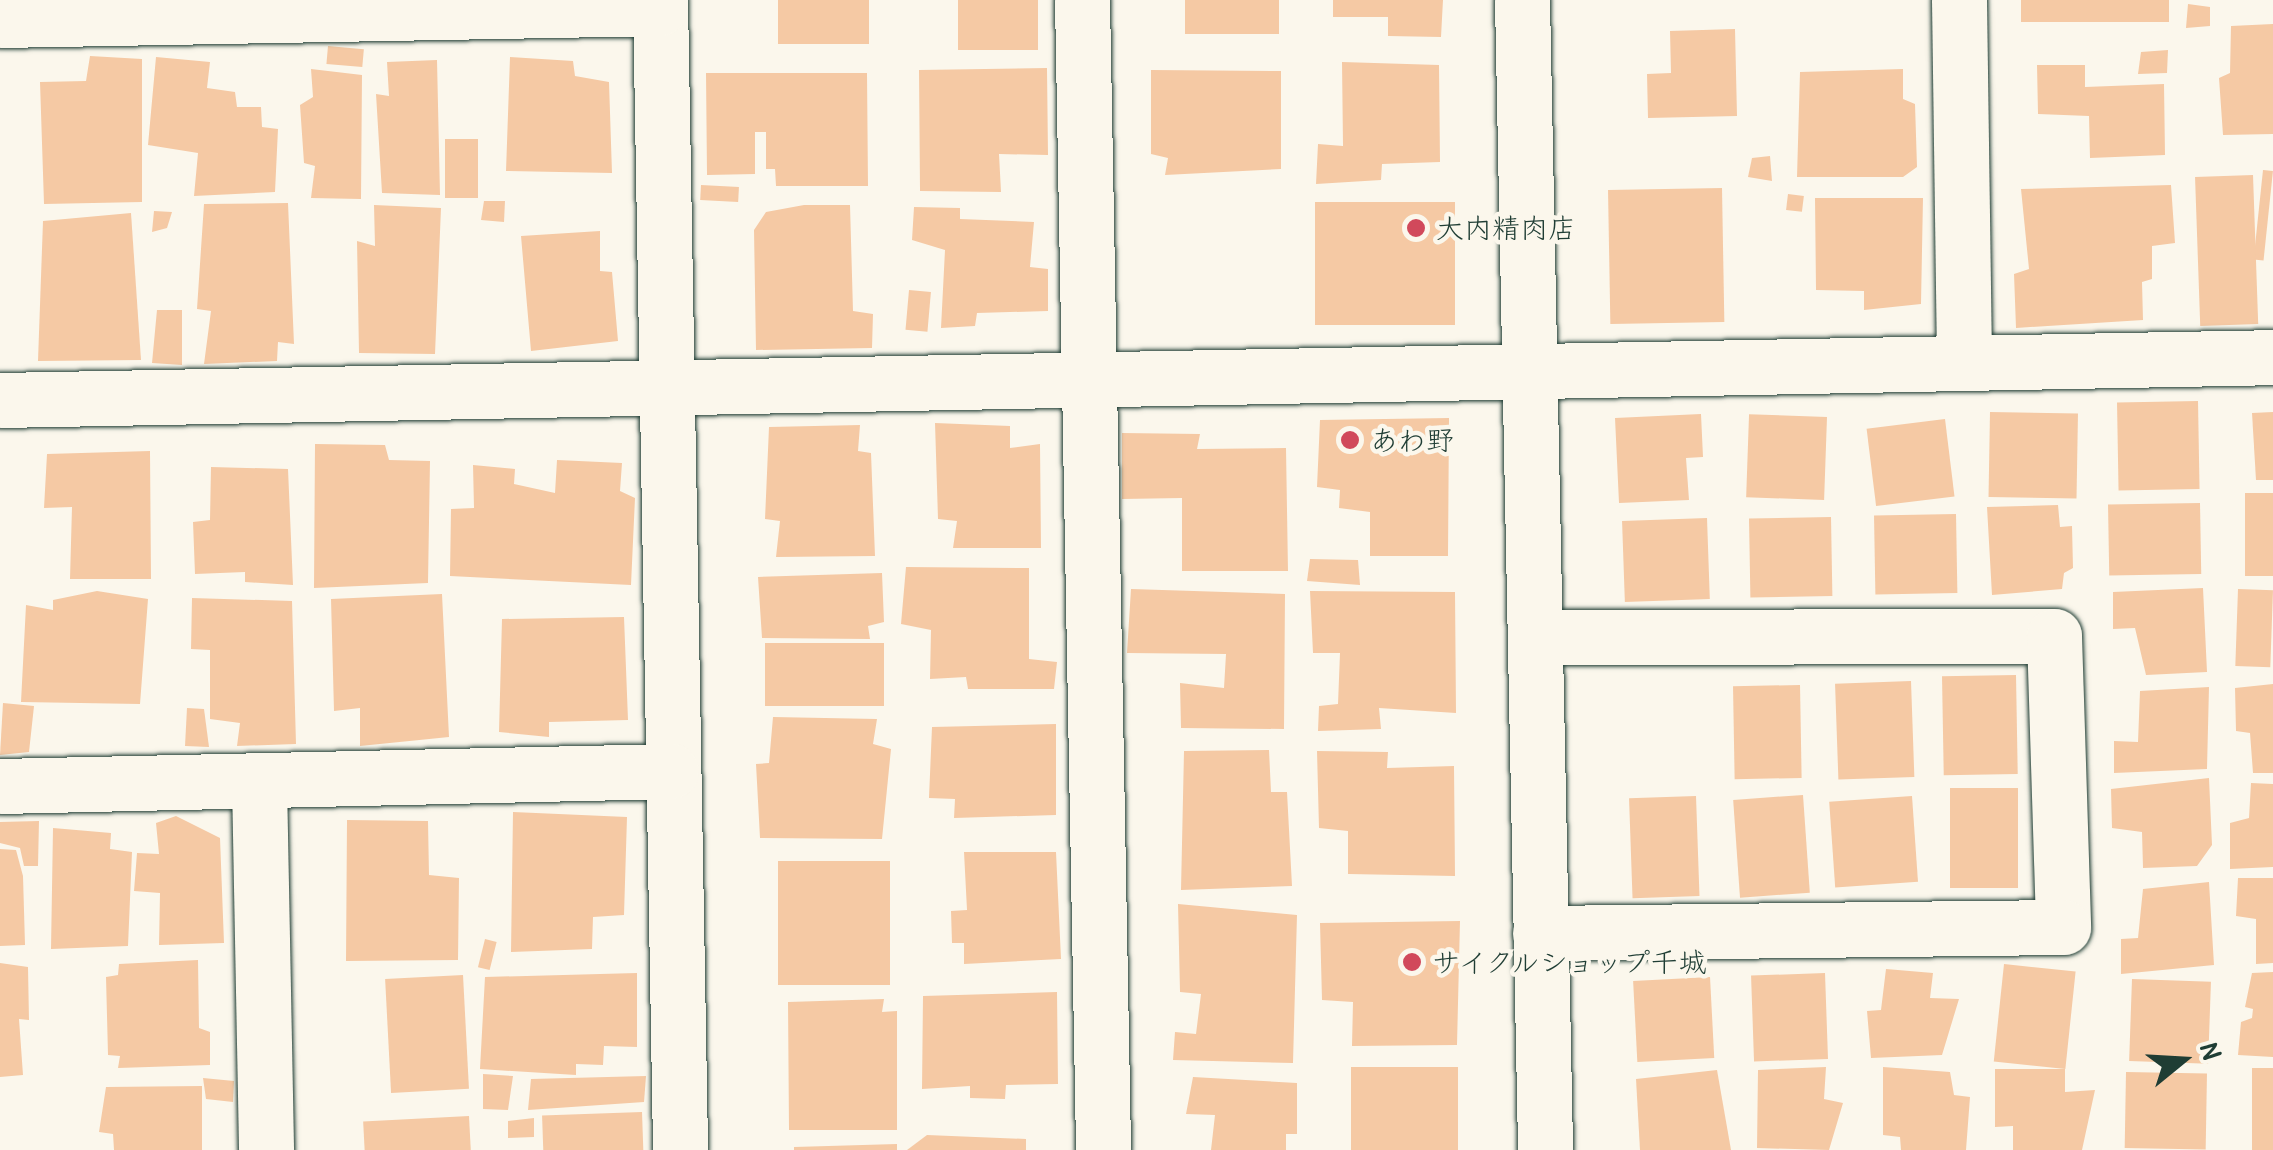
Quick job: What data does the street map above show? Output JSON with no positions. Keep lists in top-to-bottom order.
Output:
{
  "places": ["大内精肉店", "あわ野", "サイクルショップ千城"],
  "north": "right"
}
